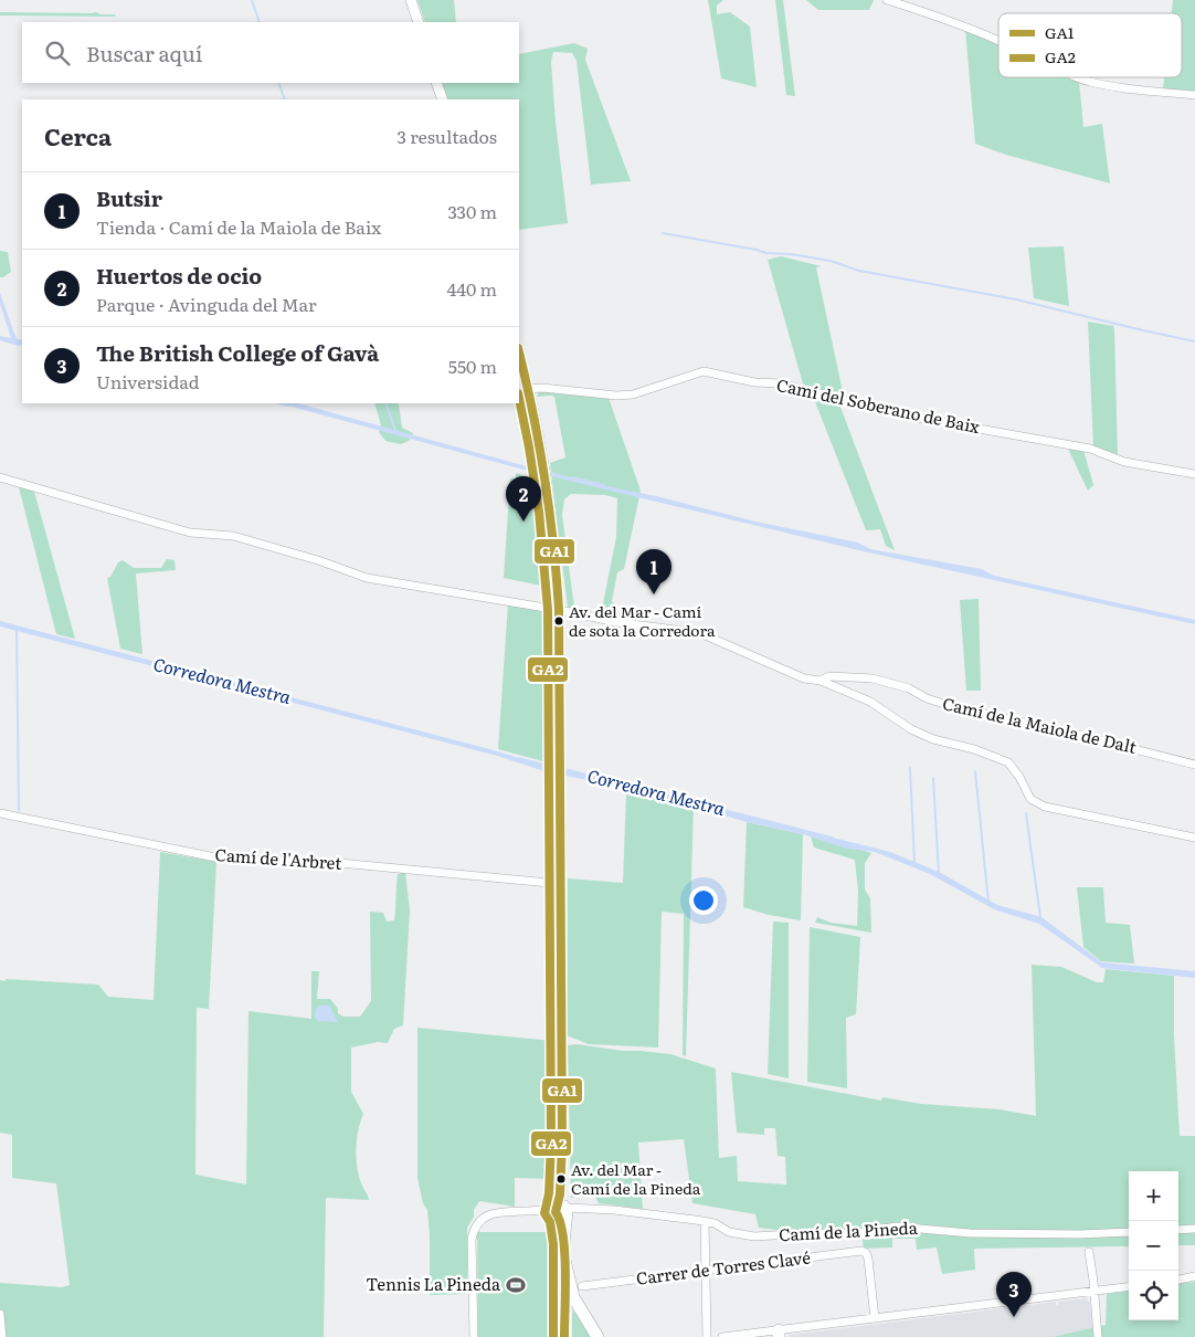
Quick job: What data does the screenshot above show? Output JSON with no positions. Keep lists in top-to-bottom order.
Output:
{
  "streets": {
    "street": [
      "Camí del Soberano de Baix",
      "Camí de la Maiola de Dalt",
      "Camí de l'Arbret",
      "Camí de la Pineda",
      "Carrer de Torres Clavé"
    ]
  },
  "water": ["Corredora Mestra"],
  "places": {
    "other": ["Av. del Mar - Camí de sota la Corredora", "Av. del Mar - Camí de la Pineda"],
    "sports": ["Tennis La Pineda"]
  },
  "lines": ["transit line GA1", "transit line GA2"],
  "legend": ["GA1", "GA2"],
  "page": {
    "search": "Buscar aquí",
    "heading": ["Cerca", "3 resultados"],
    "list": [
      {
        "mark": "1",
        "name": "Butsir",
        "note": "Tienda · Camí de la Maiola de Baix",
        "value": "330 m"
      },
      {
        "mark": "2",
        "name": "Huertos de ocio",
        "note": "Parque · Avinguda del Mar",
        "value": "440 m"
      },
      {
        "mark": "3",
        "name": "The British College of Gavà",
        "note": "Universidad",
        "value": "550 m"
      }
    ],
    "pins": ["2", "1", "3"],
    "map_buttons": ["+", "−"]
  }
}
